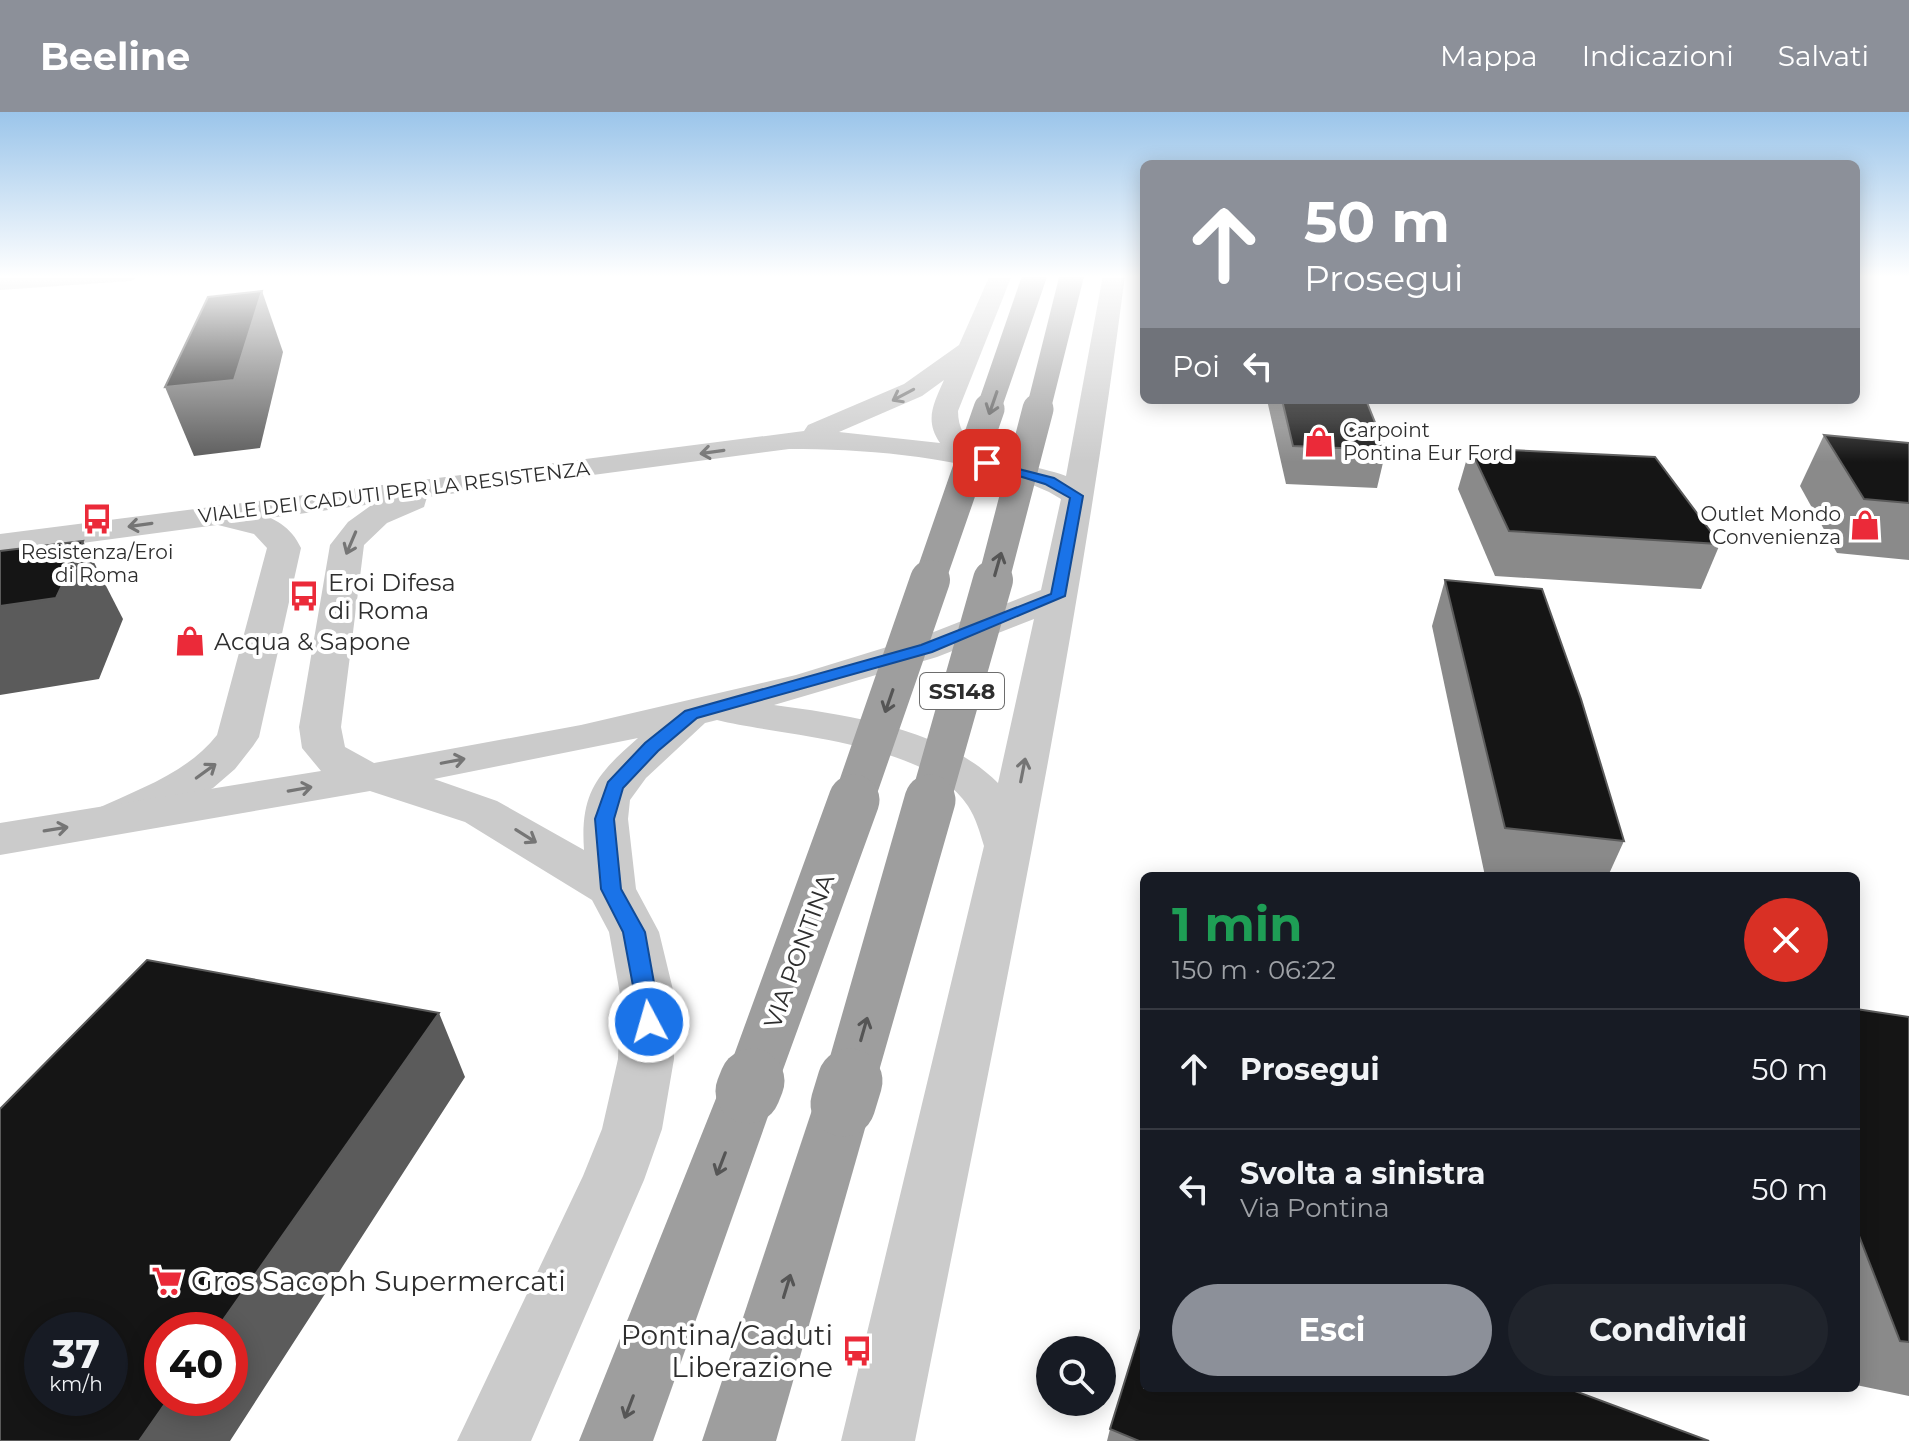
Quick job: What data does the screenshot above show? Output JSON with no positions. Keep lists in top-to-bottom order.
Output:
{
  "streets": {
    "highway": ["SS148", "VIA PONTINA"],
    "street": ["VIALE DEI CADUTI PER LA RESISTENZA"]
  },
  "crossings": [
    ["VIALE DEI CADUTI PER LA RESISTENZA", "VIA PONTINA"]
  ],
  "places": {
    "shop": ["Carpoint Pontina Eur Ford", "Outlet Mondo Convenienza", "Acqua & Sapone"],
    "bus stop": ["Resistenza/Eroi di Roma", "Eroi Difesa di Roma", "Pontina/Caduti Liberazione"],
    "supermarket": ["Gros Sacoph Supermercati"]
  },
  "page": {
    "header": "Beeline",
    "nav": ["Mappa", "Indicazioni", "Salvati"],
    "turn": ["50 m", "Prosegui"],
    "then": "Poi",
    "heading": ["1 min", "150 m · 06:22"],
    "list": [
      {
        "name": "Prosegui",
        "value": "50 m"
      },
      {
        "name": "Svolta a sinistra",
        "note": "Via Pontina",
        "value": "50 m"
      }
    ],
    "buttons": ["Esci", "Condividi"],
    "speed": "37 km/h",
    "limit": "40"
  }
}
